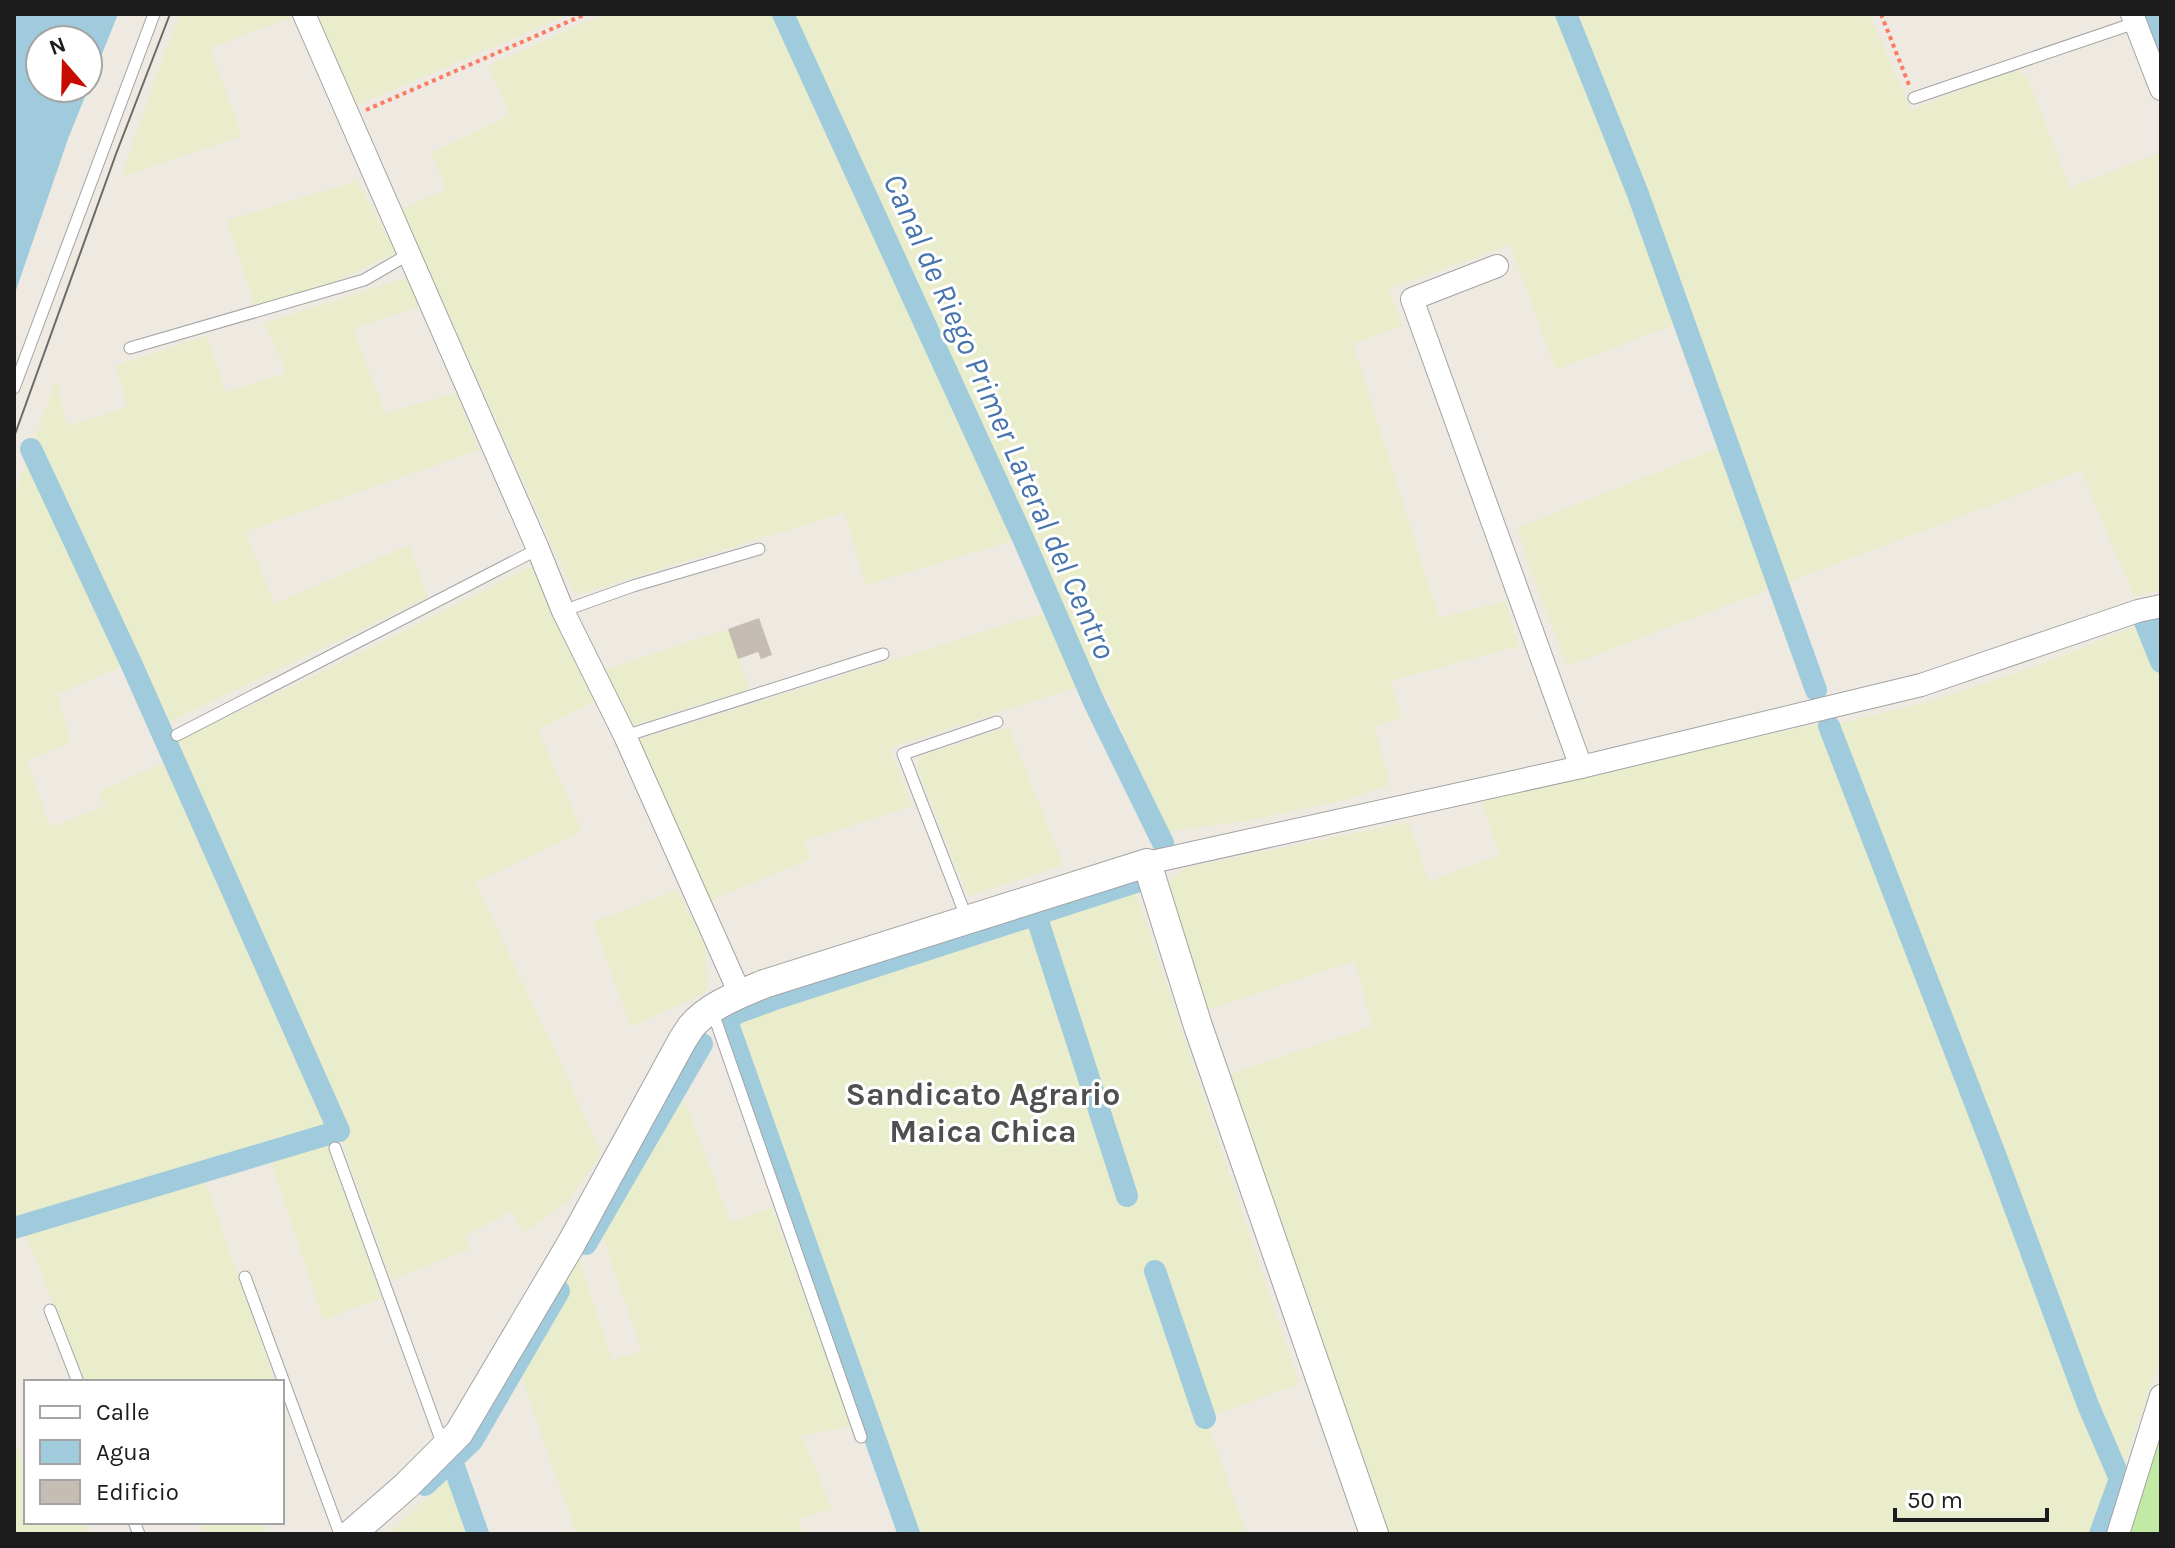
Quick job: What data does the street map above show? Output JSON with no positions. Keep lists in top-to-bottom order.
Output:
{
  "districts": ["Sandicato Agrario Maica Chica"],
  "water": ["Canal de Riego Primer Lateral del Centro"],
  "legend": ["Calle", "Agua", "Edificio"],
  "scale_bar": "50 m",
  "north": "top"
}
